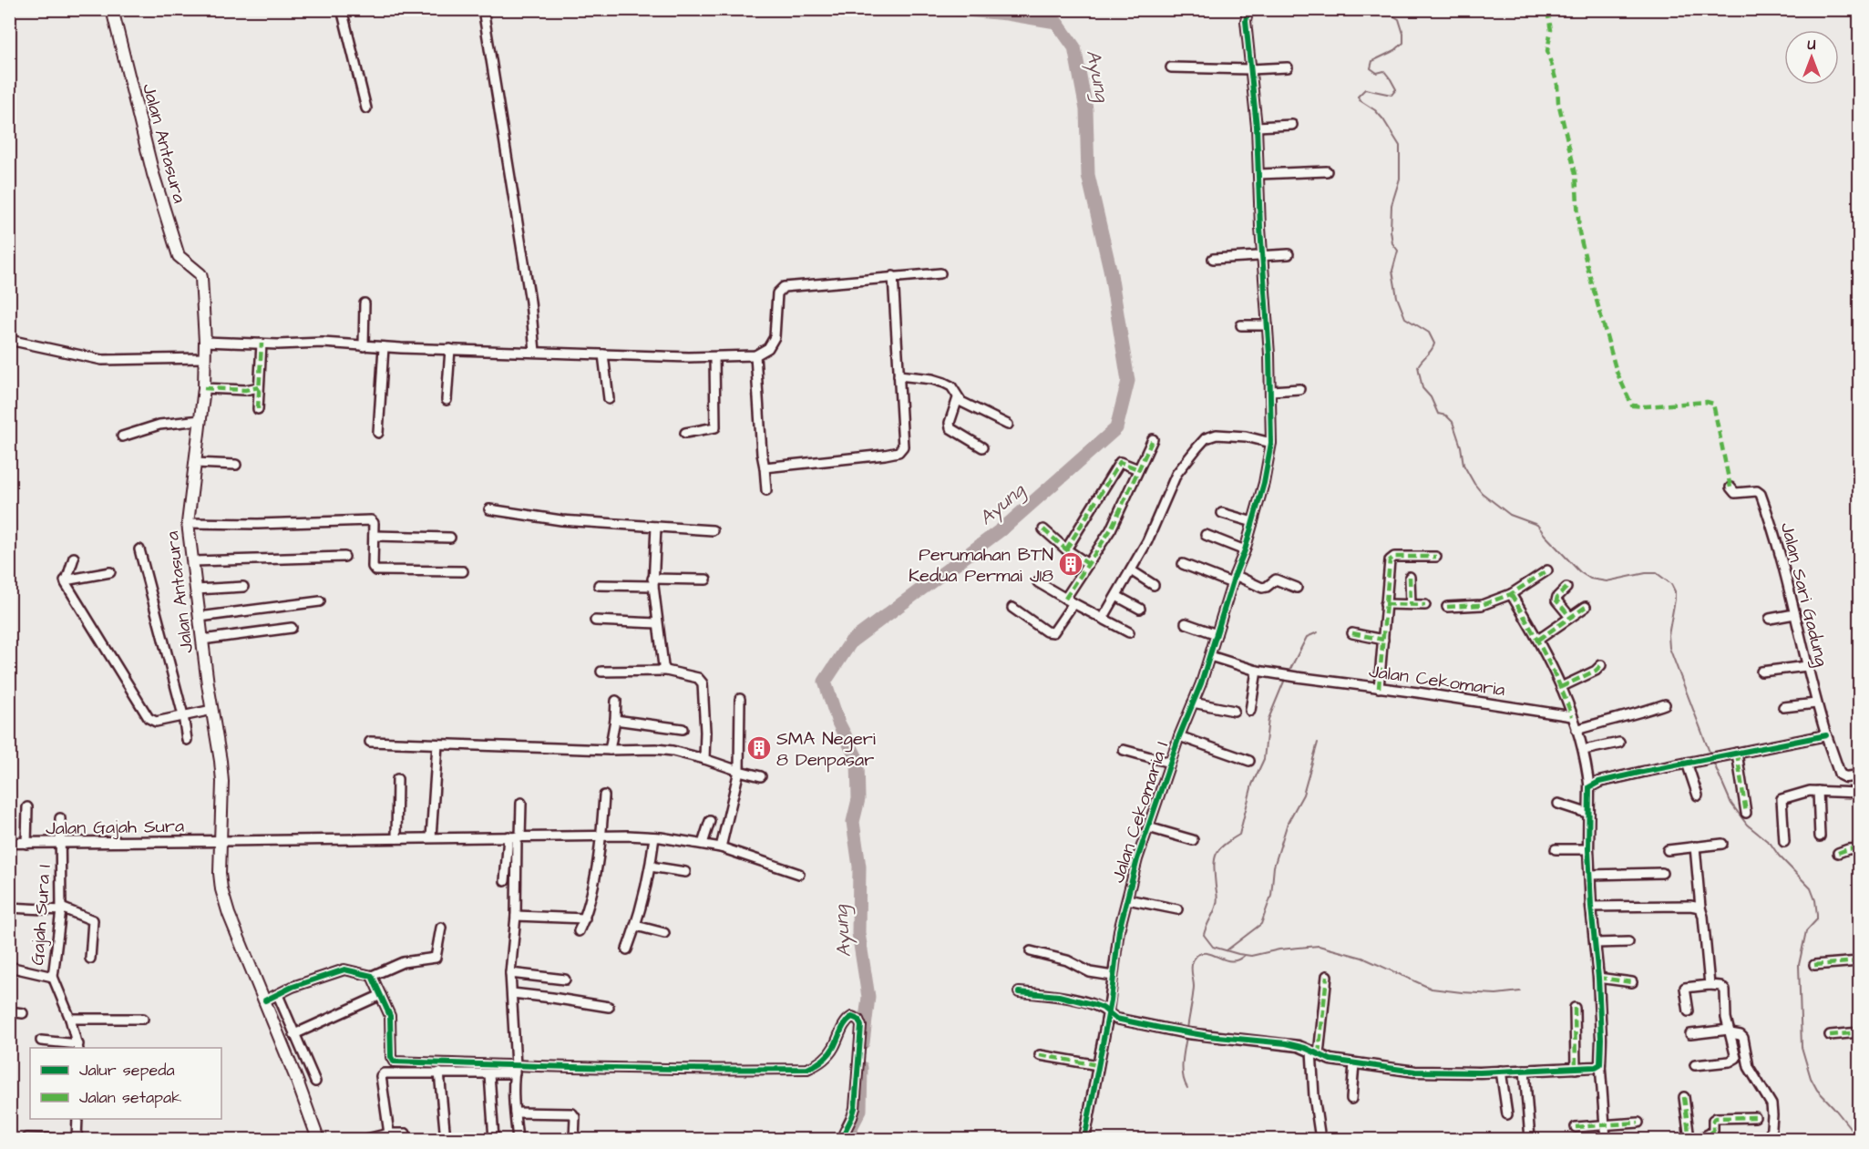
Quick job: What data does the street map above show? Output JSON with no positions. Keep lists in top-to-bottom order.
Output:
{
  "streets": {
    "main road": ["Jalan Antasura"],
    "street": [
      "Jalan Sari Gadung",
      "Jalan Cekomaria",
      "Jalan Cekomaria I",
      "Jalan Gajah Sura",
      "Gajah Sura I"
    ]
  },
  "crossings": [
    ["Jalan Antasura", "Jalan Gajah Sura"],
    ["Jalan Cekomaria", "Jalan Cekomaria I"],
    ["Jalan Gajah Sura", "Gajah Sura I"]
  ],
  "water": ["Ayung"],
  "places": {
    "building": ["Perumahan BTN Kedua Permai J18", "SMA Negeri 8 Denpasar"]
  },
  "legend": ["Jalur sepeda", "Jalan setapak"],
  "north": "top"
}
